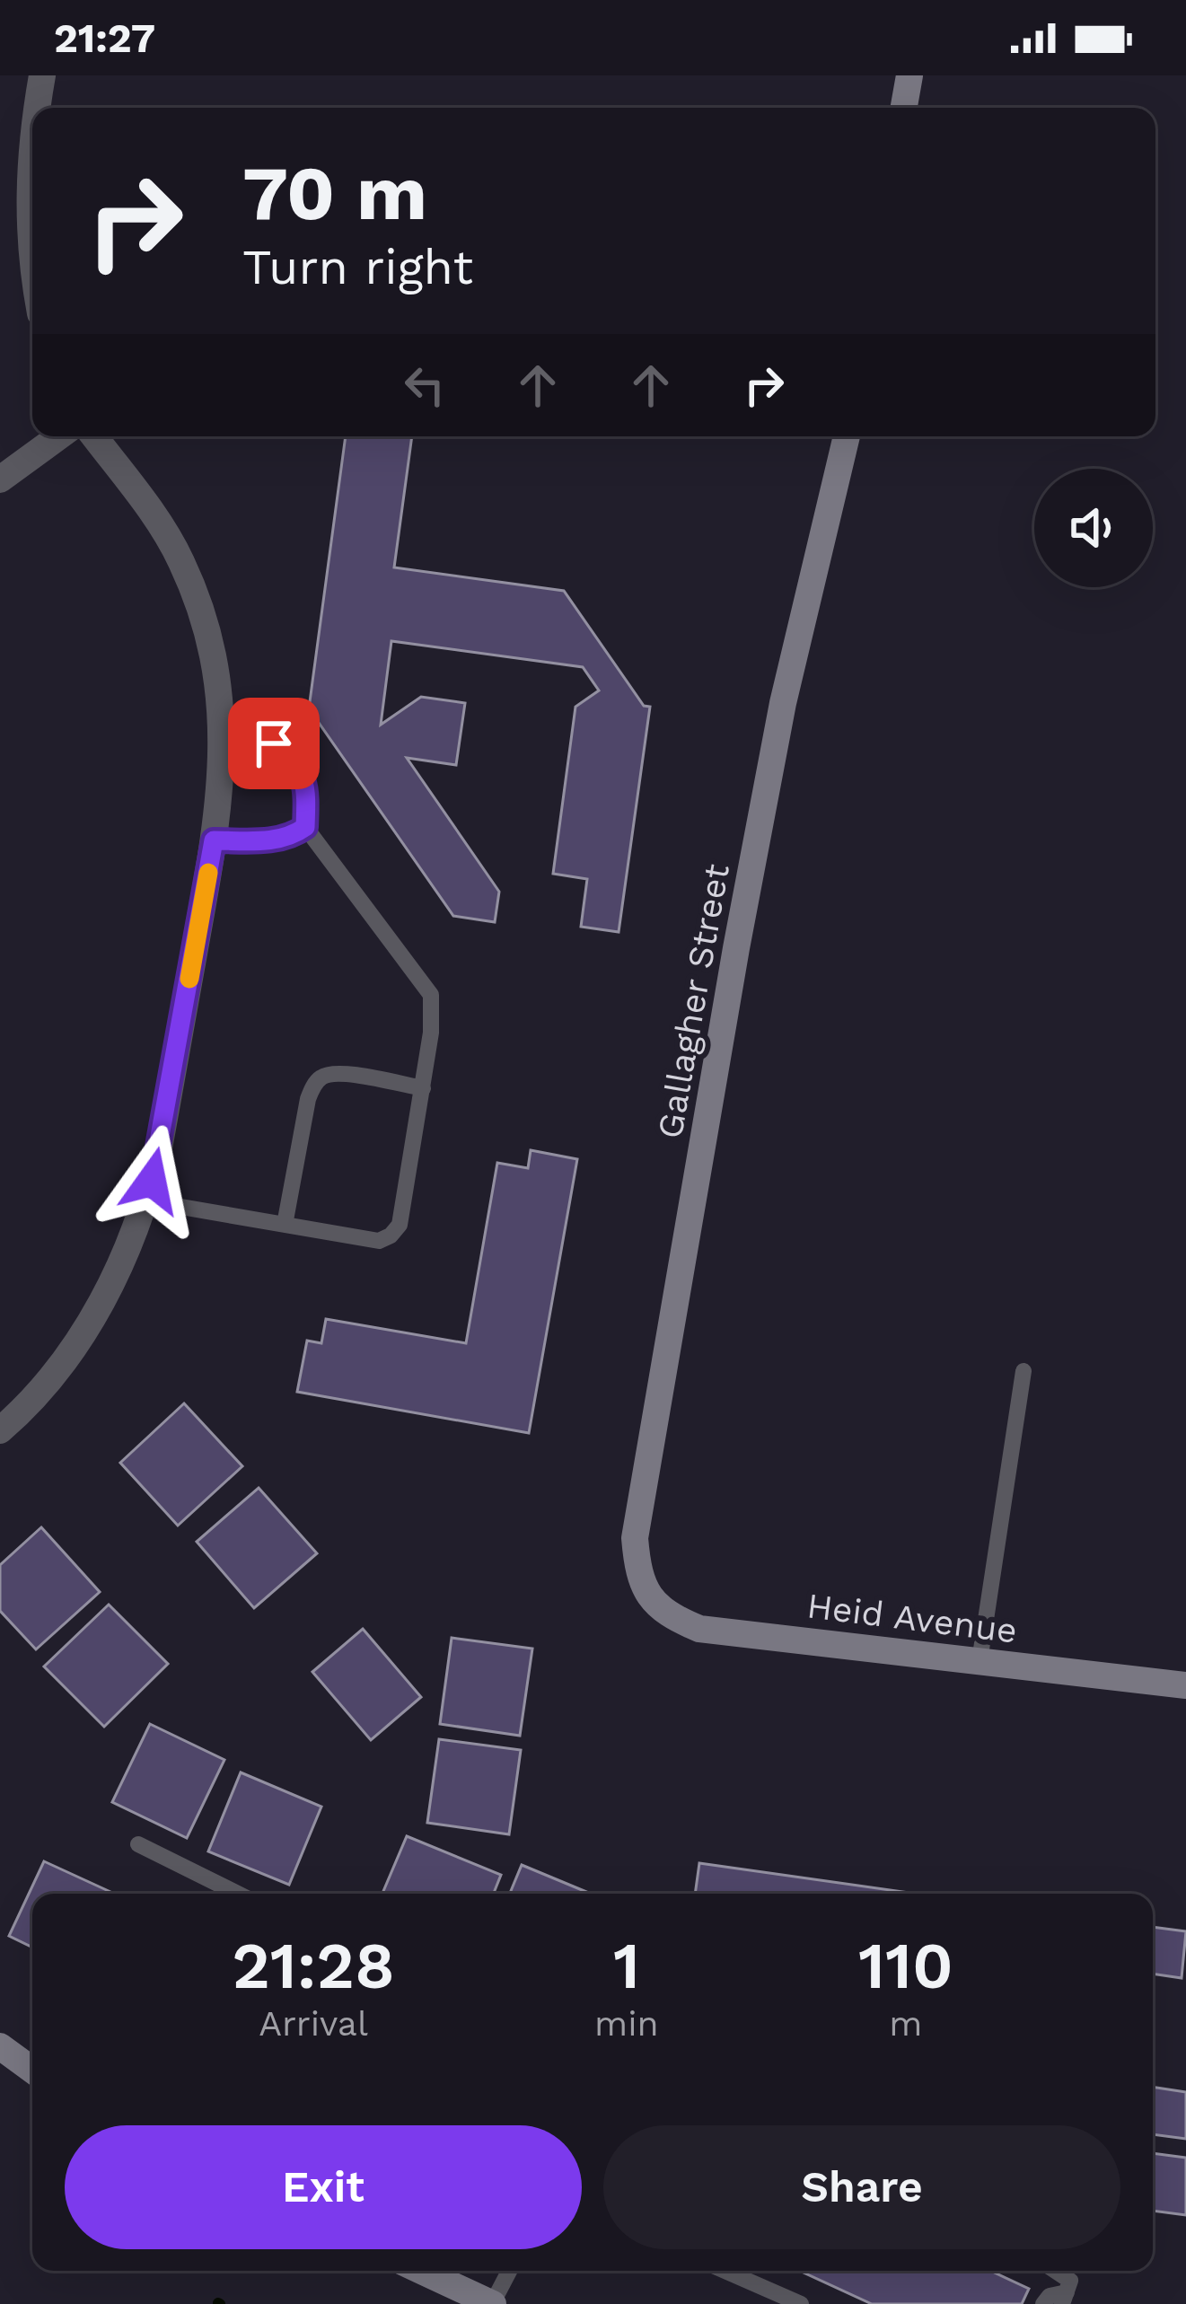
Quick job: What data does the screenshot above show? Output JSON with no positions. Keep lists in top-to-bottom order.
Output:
{
  "streets": {
    "street": ["Gallagher Street", "Heid Avenue"]
  },
  "crossings": [
    ["Gallagher Street", "Heid Avenue"]
  ],
  "page": {
    "status": "21:27",
    "turn": ["70 m", "Turn right"],
    "eta": [
      "21:28",
      "Arrival",
      "1",
      "min",
      "110",
      "m"
    ],
    "buttons": ["Exit", "Share"]
  }
}
